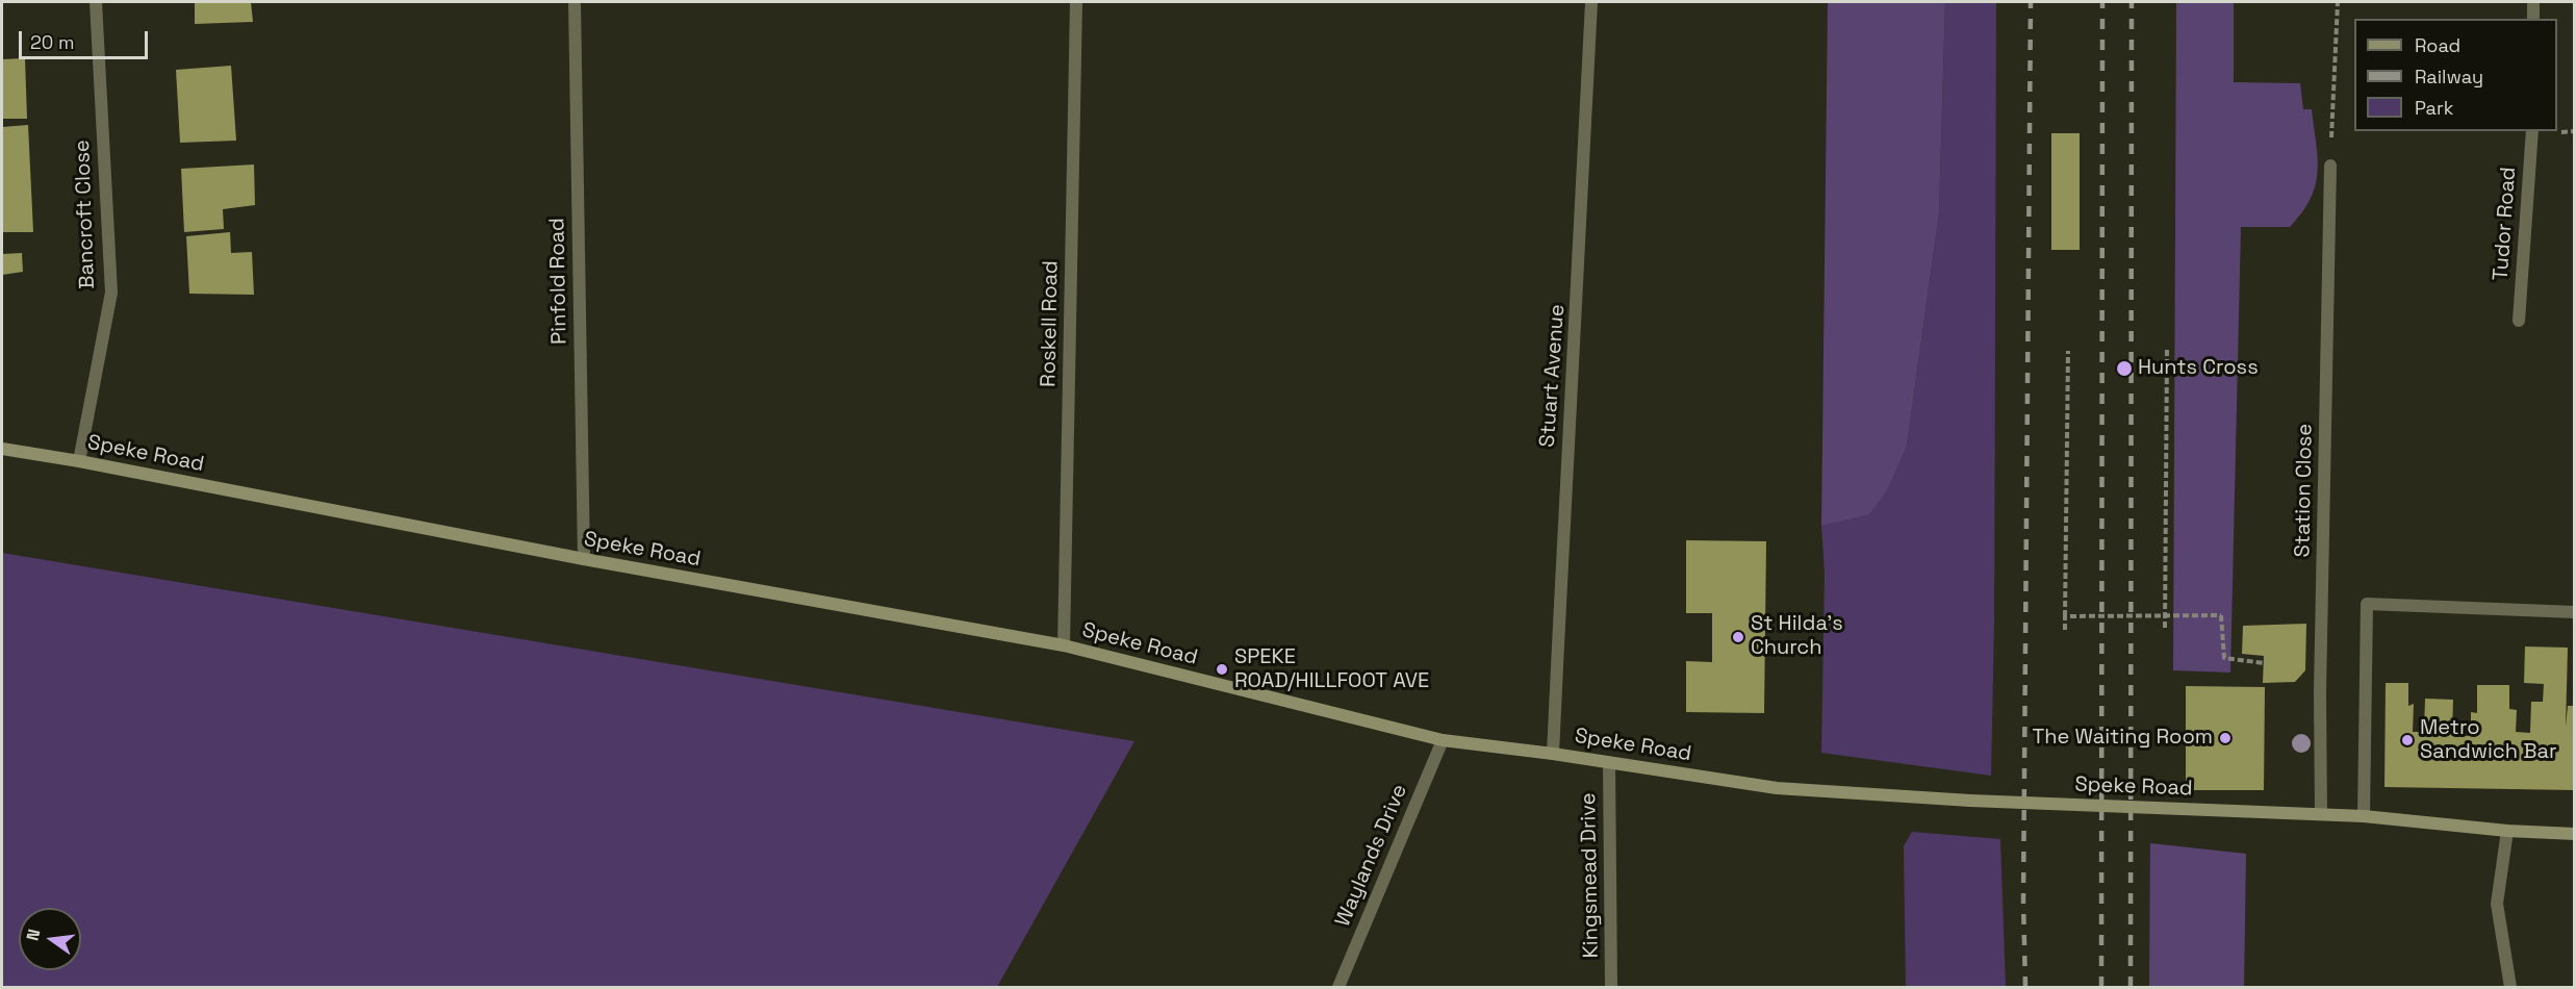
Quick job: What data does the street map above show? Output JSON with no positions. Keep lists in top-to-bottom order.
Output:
{
  "streets": {
    "street": [
      "Bancroft Close",
      "Tudor Road",
      "Pinfold Road",
      "Roskell Road",
      "Stuart Avenue",
      "Speke Road",
      "Station Close",
      "Waylands Drive",
      "Kingsmead Drive"
    ]
  },
  "crossings": [
    ["Bancroft Close", "Speke Road"],
    ["Pinfold Road", "Speke Road"],
    ["Roskell Road", "Speke Road"],
    ["Stuart Avenue", "Speke Road"],
    ["Speke Road", "Station Close"],
    ["Speke Road", "Waylands Drive"],
    ["Speke Road", "Kingsmead Drive"]
  ],
  "places": [
    "Hunts Cross",
    "St Hilda's Church",
    "SPEKE ROAD/HILLFOOT AVE",
    "The Waiting Room",
    "Metro Sandwich Bar"
  ],
  "legend": ["Road", "Railway", "Park"],
  "scale_bar": "20 m",
  "north": "left"
}
